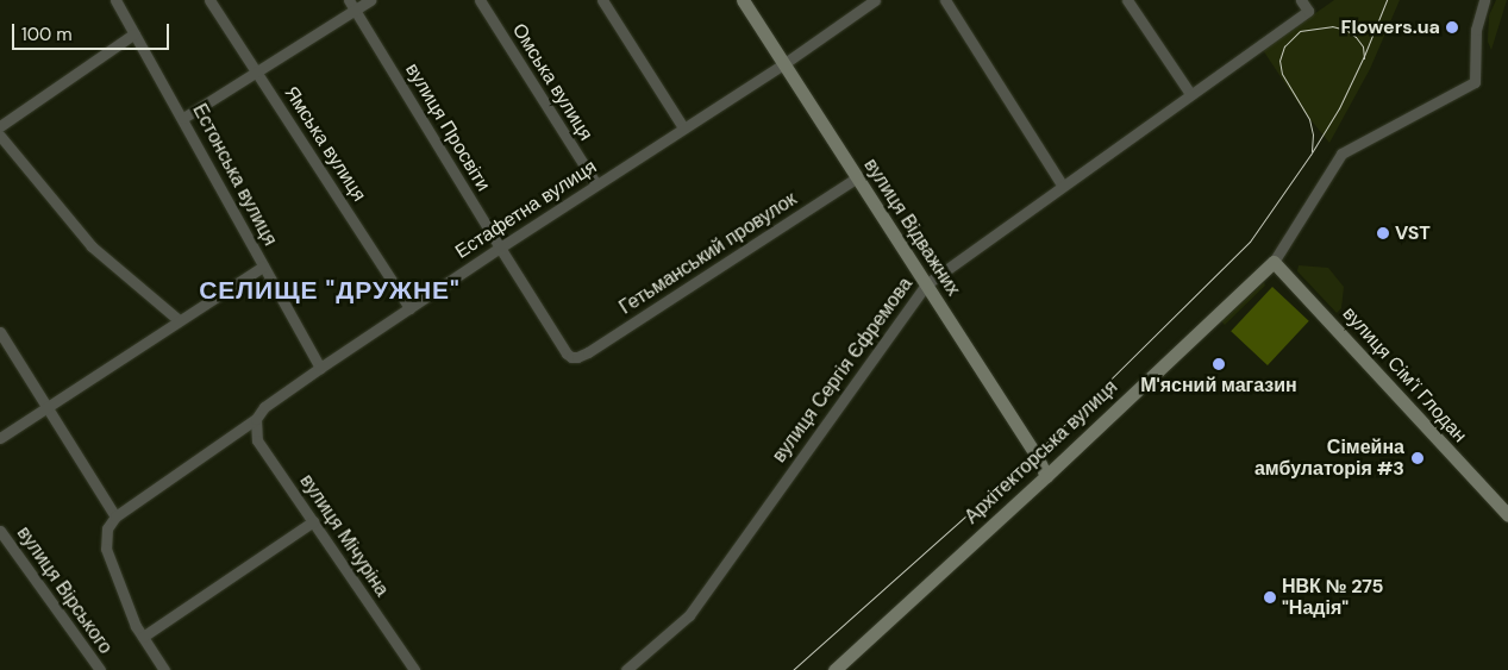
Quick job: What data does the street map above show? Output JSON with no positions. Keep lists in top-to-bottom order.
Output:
{
  "streets": {
    "street": [
      "Омська вулиця",
      "вулиця Просвіти",
      "Ямська вулиця",
      "Естонська вулиця",
      "Естафетна вулиця",
      "вулиця Відважних",
      "Гетьманський провулок",
      "вулиця Сергія Єфремова",
      "вулиця Сім'ї Глодан",
      "Архітекторська вулиця",
      "вулиця Мічуріна",
      "вулиця Вірського"
    ]
  },
  "crossings": [
    ["Омська вулиця", "Естафетна вулиця"],
    ["вулиця Просвіти", "Естафетна вулиця"],
    ["вулиця Просвіти", "Гетьманський провулок"],
    ["Ямська вулиця", "Естафетна вулиця"],
    ["Естонська вулиця", "Естафетна вулиця"],
    ["Естафетна вулиця", "вулиця Відважних"],
    ["Естафетна вулиця", "вулиця Мічуріна"],
    ["вулиця Відважних", "Гетьманський провулок"],
    ["вулиця Відважних", "вулиця Сергія Єфремова"],
    ["вулиця Відважних", "Архітекторська вулиця"],
    ["вулиця Сім'ї Глодан", "Архітекторська вулиця"]
  ],
  "districts": ["СЕЛИЩЕ \"ДРУЖНЕ\""],
  "places": [
    "Flowers.ua",
    "VST",
    "М'ясний магазин",
    "Сімейна амбулаторія #3",
    "НВК № 275 \"Надія\""
  ],
  "scale_bar": "100 m"
}
